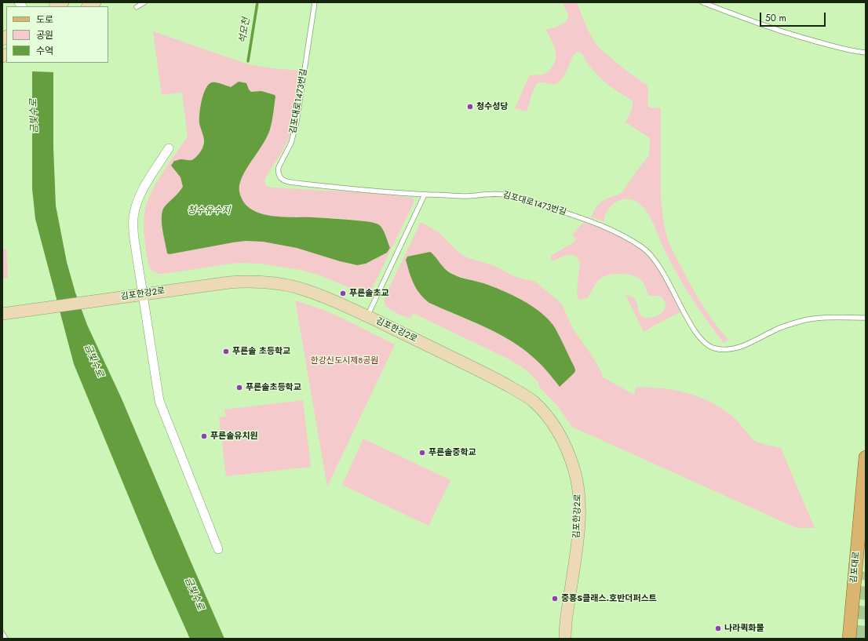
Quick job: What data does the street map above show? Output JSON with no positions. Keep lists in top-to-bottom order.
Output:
{
  "streets": {
    "main road": ["김포대로"],
    "street": ["김포한강2로"],
    "lane": ["김포대로1473번길"]
  },
  "water": ["석모천", "금빛수로", "청수유수지"],
  "parks": ["한강신도시제8공원"],
  "places": [
    "청수성당",
    "푸른솔초교",
    "푸른솔 초등학교",
    "푸른솔초등학교",
    "푸른솔유치원",
    "푸른솔중학교",
    "중흥S클래스.호반더퍼스트",
    "나라퀵화물"
  ],
  "legend": ["도로", "공원", "수역"],
  "scale_bar": "50 m"
}
